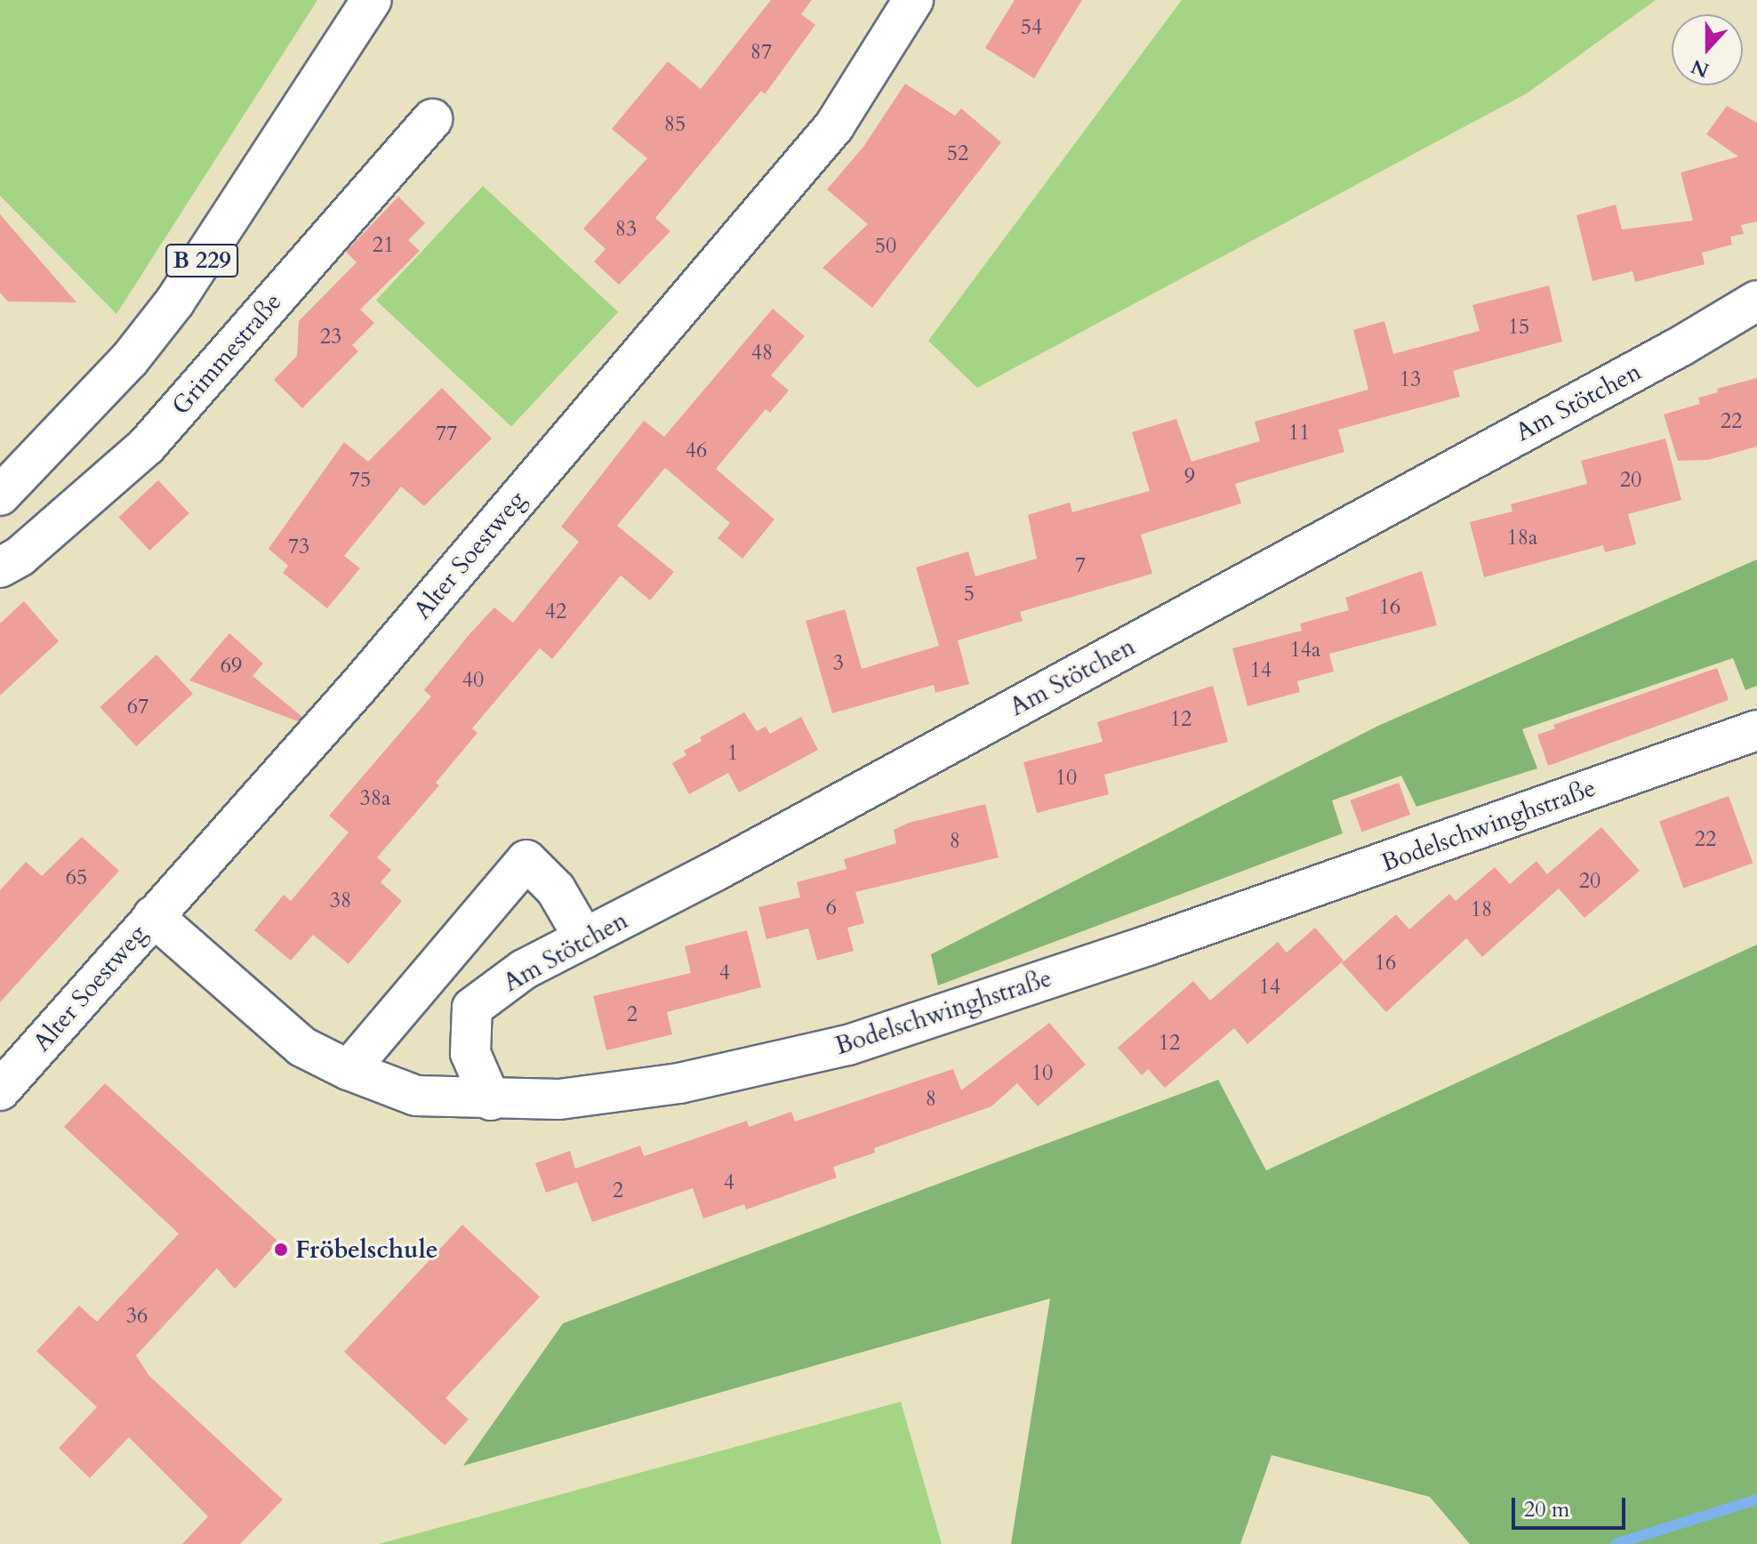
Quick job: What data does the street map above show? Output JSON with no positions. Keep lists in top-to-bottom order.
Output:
{
  "streets": {
    "street": [
      "B 229",
      "Grimmestraße",
      "Am Stötchen",
      "Alter Soestweg",
      "Bodelschwinghstraße"
    ]
  },
  "crossings": [
    ["Am Stötchen", "Bodelschwinghstraße"],
    ["Alter Soestweg", "Bodelschwinghstraße"]
  ],
  "places": ["Fröbelschule"],
  "house_numbers": [
    "54",
    "87",
    "85",
    "52",
    "83",
    "21",
    "50",
    "15",
    "23",
    "48",
    "13",
    "22",
    "11",
    "77",
    "46",
    "9",
    "75",
    "20",
    "18a",
    "73",
    "7",
    "5",
    "16",
    "42",
    "14a",
    "3",
    "69",
    "14",
    "40",
    "67",
    "12",
    "1",
    "10",
    "38a",
    "22",
    "8",
    "65",
    "20",
    "38",
    "6",
    "18",
    "16",
    "4",
    "14",
    "2",
    "12",
    "10",
    "8",
    "4",
    "2",
    "36"
  ],
  "scale_bar": "20 m",
  "north": "bottom"
}
